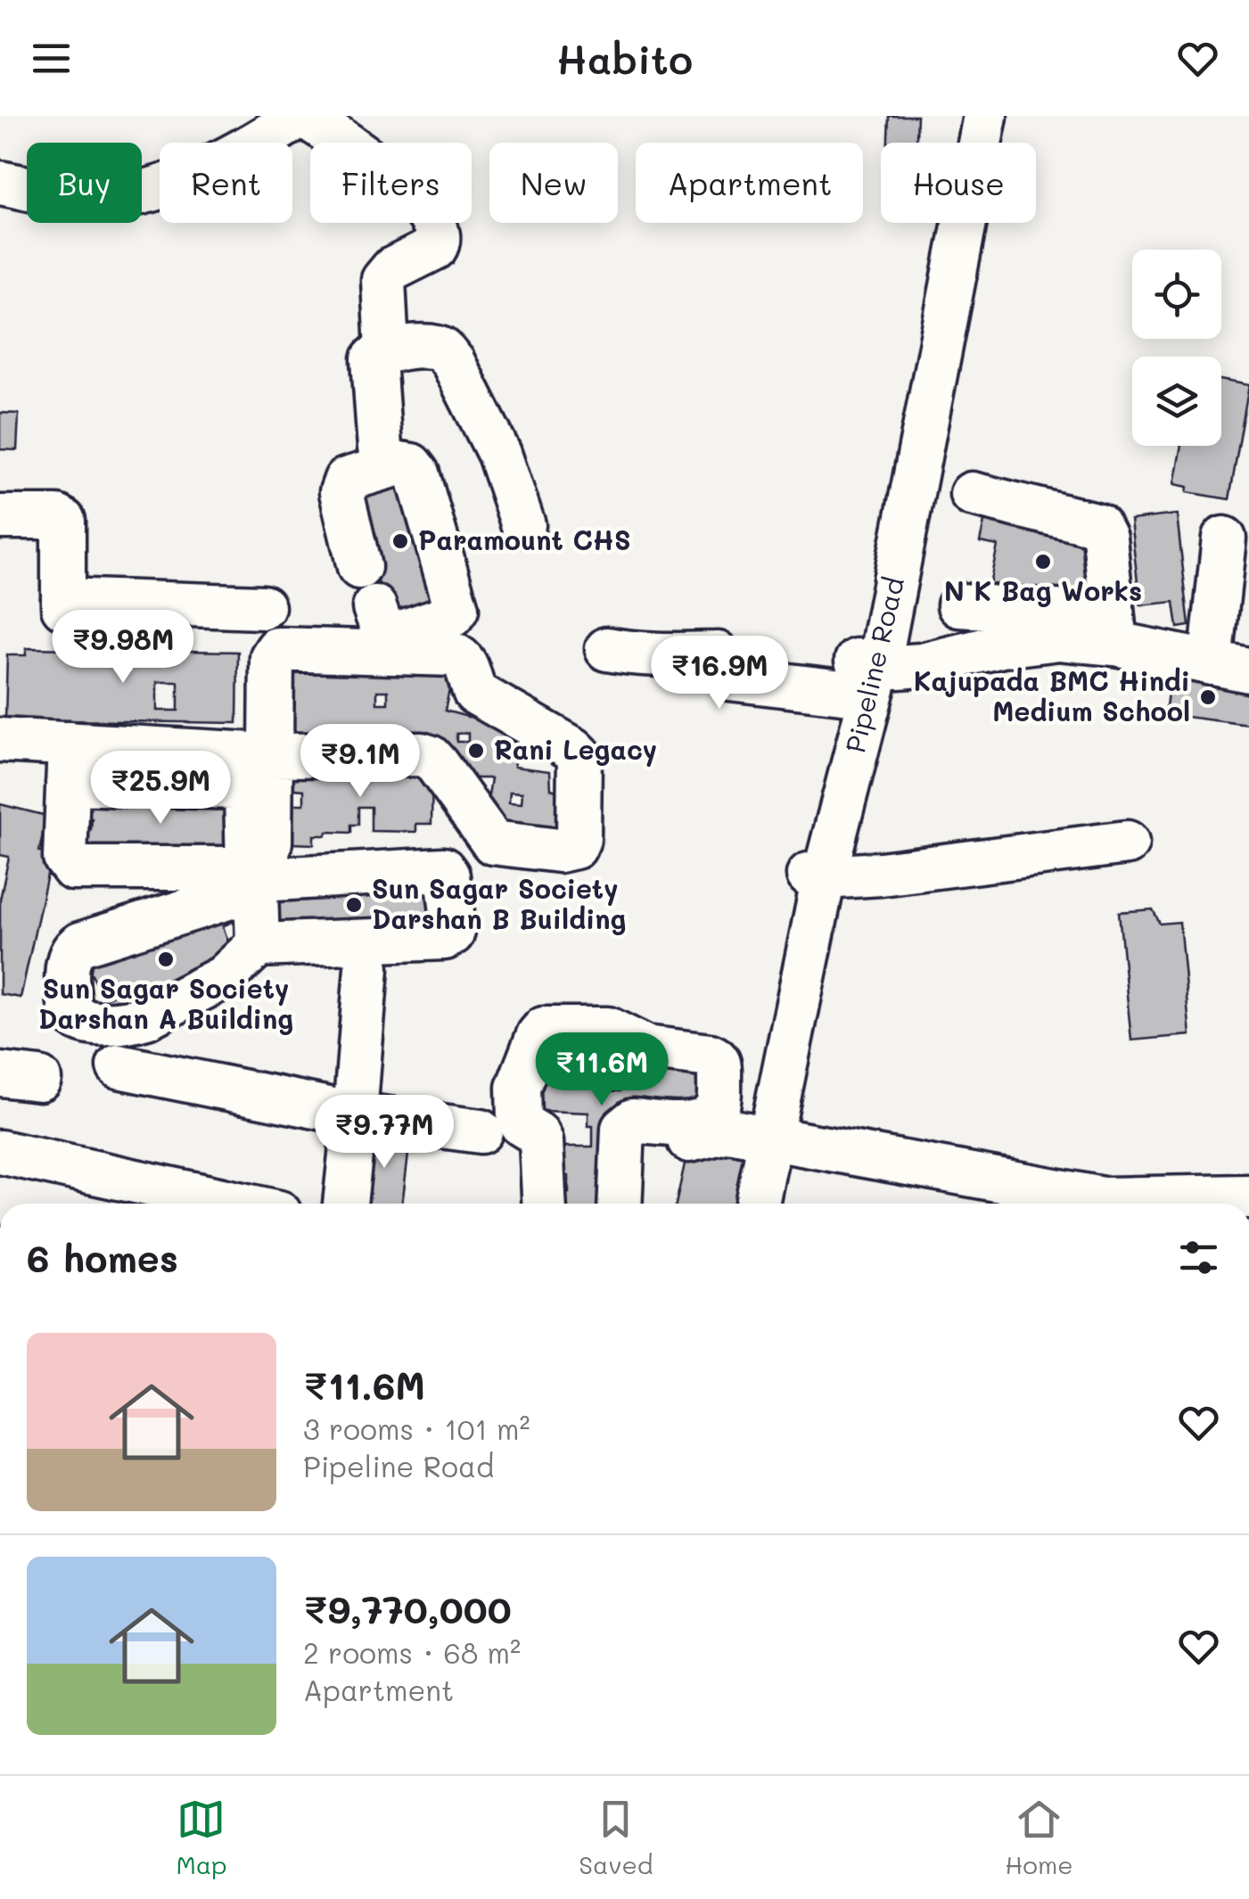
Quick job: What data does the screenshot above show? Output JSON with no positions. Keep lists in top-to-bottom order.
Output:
{
  "streets": {
    "street": ["Pipeline Road"]
  },
  "places": [
    "Paramount CHS",
    "N K Bag Works",
    "Kajupada BMC Hindi Medium School",
    "Rani Legacy",
    "Sun Sagar Society Darshan B Building",
    "Sun Sagar Society Darshan A Building"
  ],
  "page": {
    "header": "Habito",
    "chip": [
      "Buy",
      "Rent",
      "Filters",
      "New",
      "Apartment",
      "House"
    ],
    "price": [
      "₹9.98M",
      "₹16.9M",
      "₹9.1M",
      "₹25.9M",
      "₹11.6M",
      "₹9.77M"
    ],
    "heading": "6 homes",
    "list": [
      {
        "name": "₹11.6M",
        "note": "3 rooms · 101 m² · Pipeline Road"
      },
      {
        "name": "₹9,770,000",
        "note": "2 rooms · 68 m² · Apartment"
      }
    ],
    "tabs": ["Map", "Saved", "Home"]
  }
}
